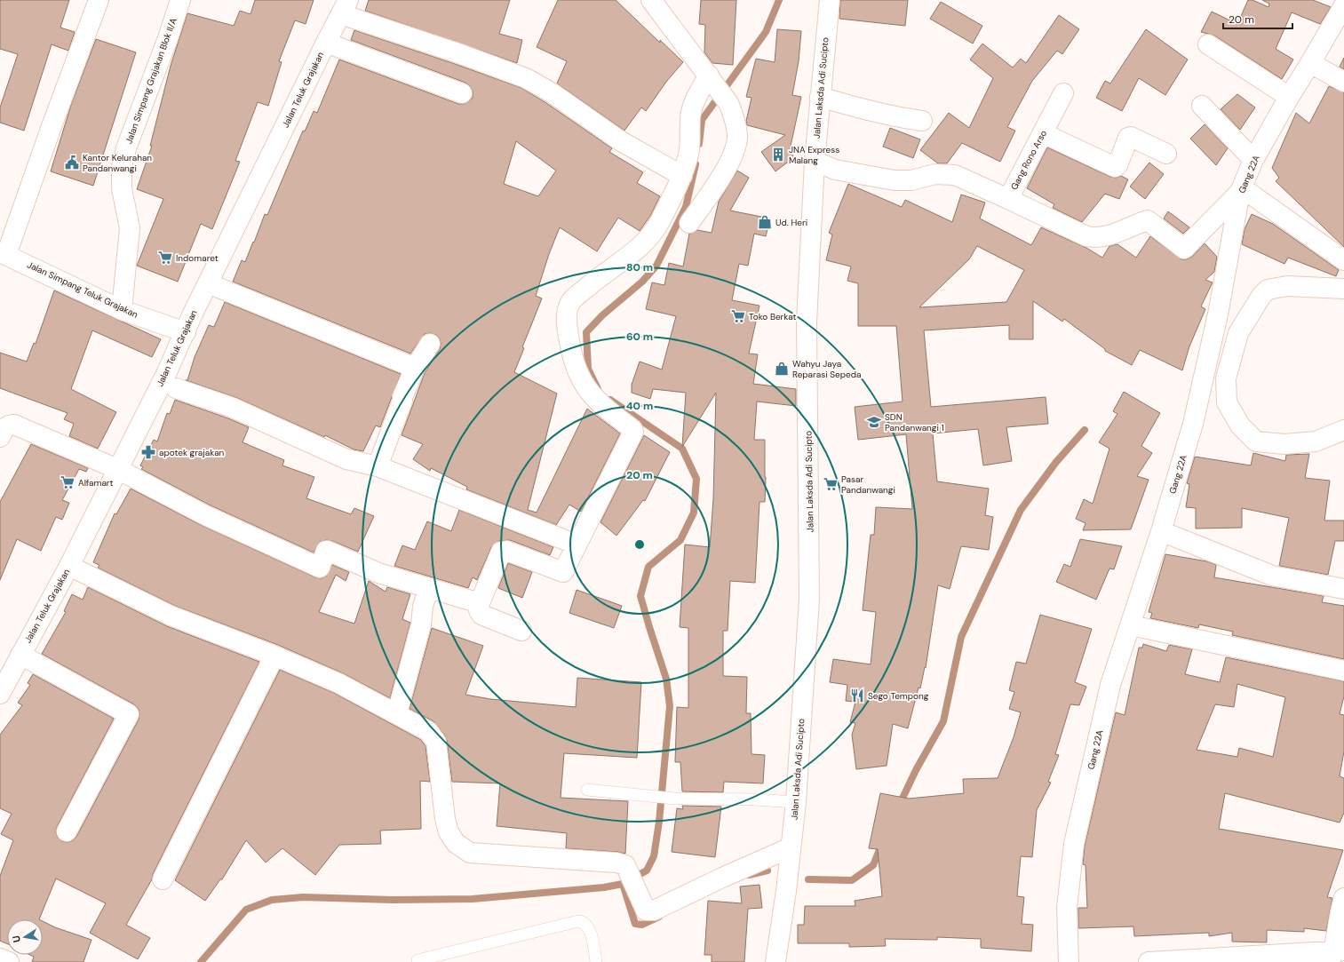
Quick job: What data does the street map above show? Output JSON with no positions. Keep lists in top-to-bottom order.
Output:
{
  "streets": {
    "street": [
      "Jalan Simpang Grajakan Blok II/A",
      "Jalan Laksda Adi Sucipto",
      "Jalan Teluk Grajakan",
      "Gang Rono Arso",
      "Gang 22A",
      "Jalan Simpang Teluk Grajakan"
    ]
  },
  "crossings": [
    ["Jalan Simpang Grajakan Blok II/A", "Jalan Simpang Teluk Grajakan"],
    ["Jalan Laksda Adi Sucipto", "Gang Rono Arso"],
    ["Jalan Teluk Grajakan", "Jalan Simpang Teluk Grajakan"]
  ],
  "places": {
    "building": ["JNA Express Malang"],
    "public building": ["Kantor Kelurahan Pandanwangi"],
    "shop": ["Ud. Heri", "Wahyu Jaya Reparasi Sepeda"],
    "supermarket": [
      "Indomaret",
      "Toko Berkat",
      "Alfamart",
      "Pasar Pandanwangi"
    ],
    "school or university": ["SDN Pandanwangi 1"],
    "pharmacy": ["apotek grajakan"],
    "restaurant": ["Sego Tempong"]
  },
  "scale_bar": "20 m",
  "north": "left",
  "rings": [
    "80 m",
    "60 m",
    "40 m",
    "20 m"
  ]
}
